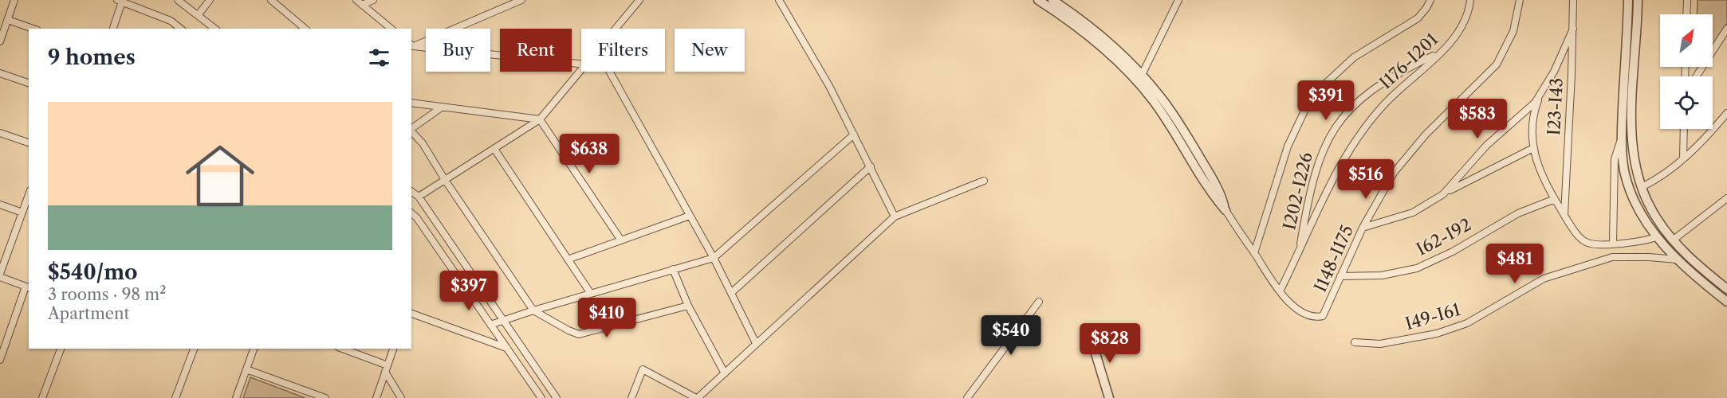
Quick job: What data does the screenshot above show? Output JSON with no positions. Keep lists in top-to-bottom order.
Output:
{
  "streets": {
    "street": [
      "I176-I201",
      "I23-I43",
      "I202-I226",
      "I62-I92",
      "I148-I175",
      "I49-I61"
    ]
  },
  "crossings": [
    ["I176-I201", "I202-I226"],
    ["I176-I201", "I148-I175"],
    ["I62-I92", "I148-I175"]
  ],
  "north": "top right",
  "page": {
    "chip": [
      "Buy",
      "Rent",
      "Filters",
      "New"
    ],
    "heading": "9 homes",
    "price": [
      "$391",
      "$583",
      "$638",
      "$516",
      "$481",
      "$397",
      "$410",
      "$540",
      "$828"
    ],
    "list": [
      {
        "name": "$540/mo",
        "note": "3 rooms · 98 m² · Apartment"
      }
    ]
  }
}
